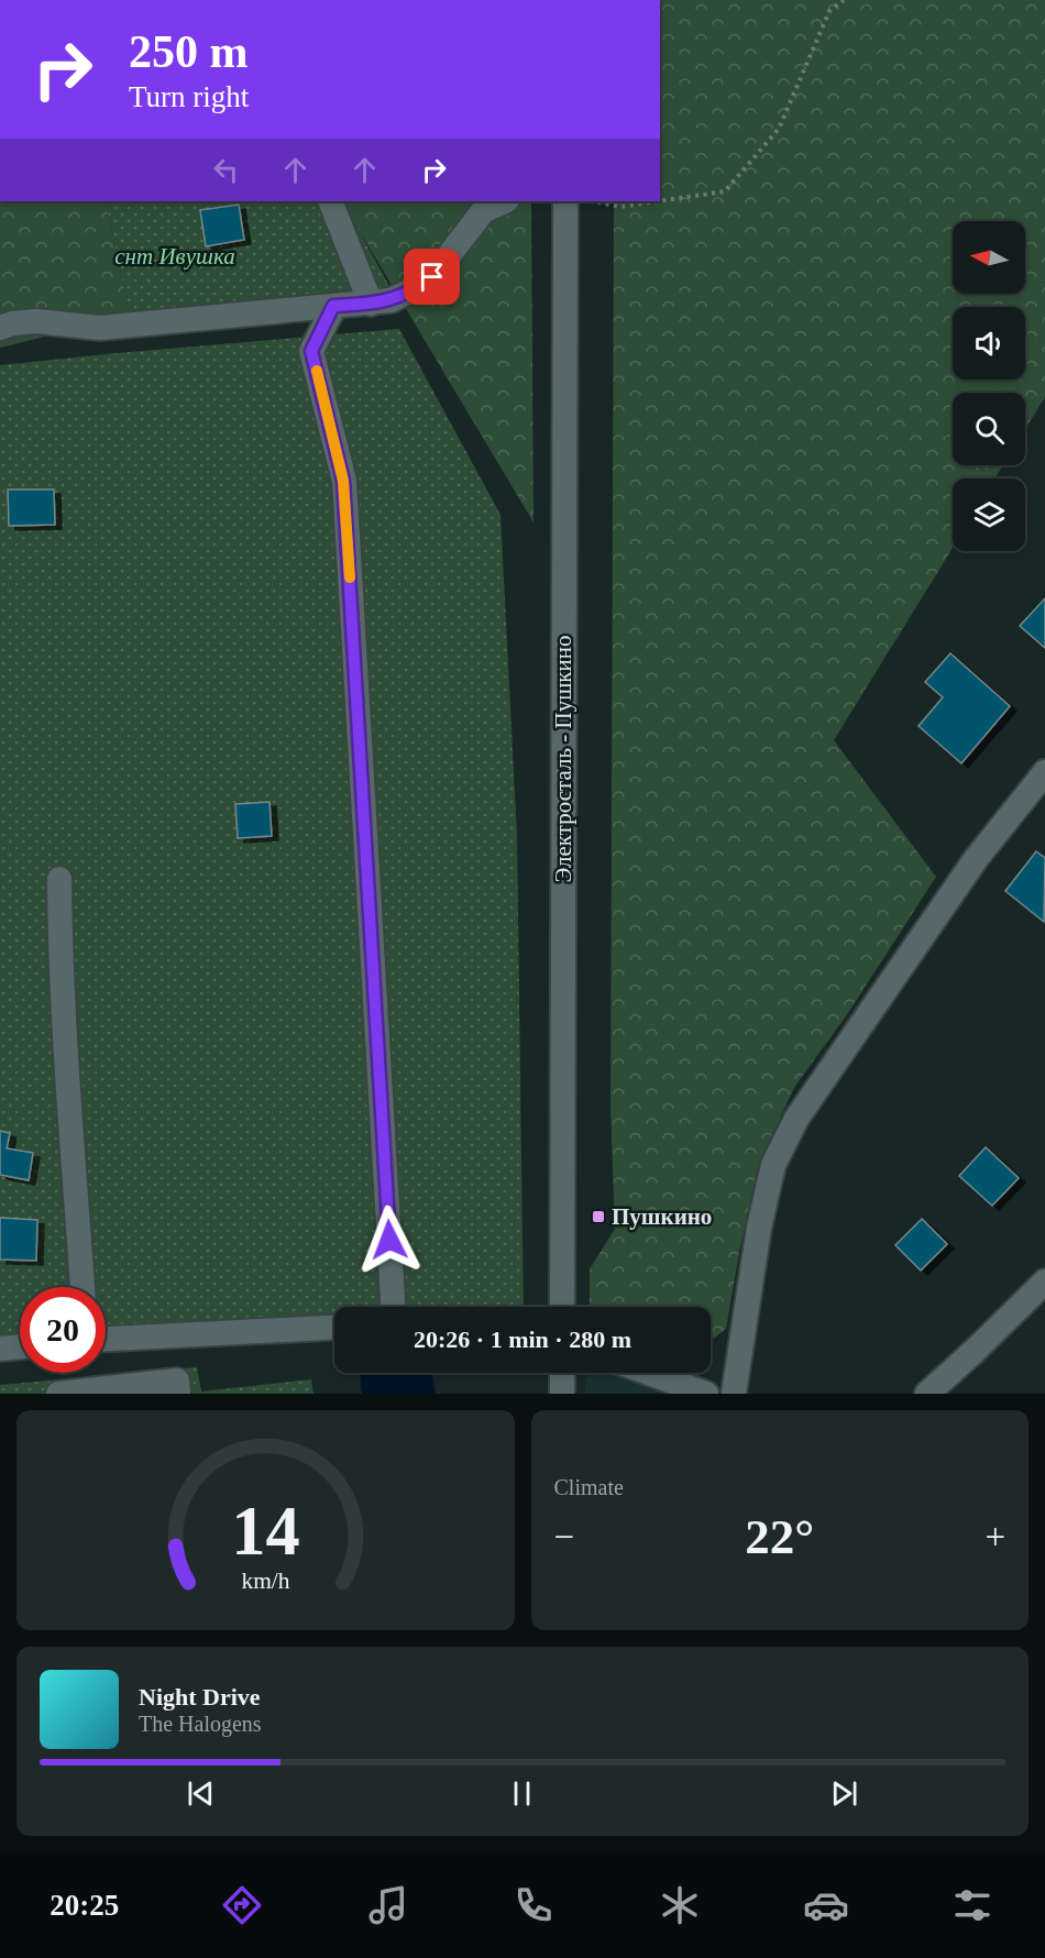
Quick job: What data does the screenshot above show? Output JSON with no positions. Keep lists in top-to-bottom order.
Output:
{
  "streets": {
    "street": ["Электросталь - Пушкино"]
  },
  "parks": ["снт Ивушка"],
  "places": {
    "transit": ["Пушкино"]
  },
  "north": "left",
  "page": {
    "turn": ["250 m", "Turn right"],
    "limit": "20",
    "trip": "20:26 · 1 min · 280 m",
    "tile": "Climate",
    "heat": ["−", "22°", "+"],
    "song": ["Night Drive", "The Halogens"],
    "tabs": "20:25",
    "gauge": ["14", "km/h"]
  }
}
